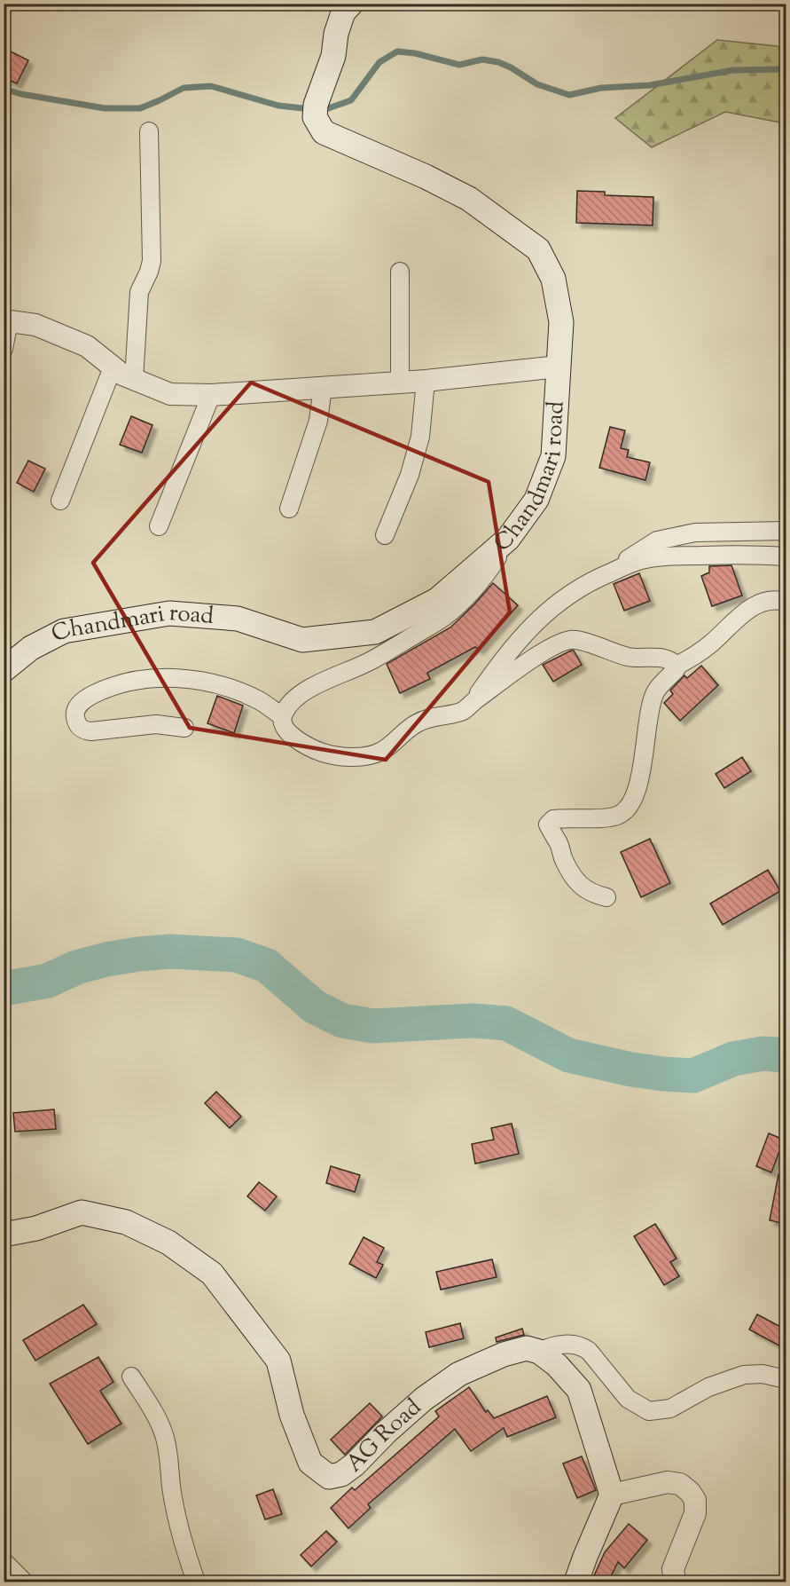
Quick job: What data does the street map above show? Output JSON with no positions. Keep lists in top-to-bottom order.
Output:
{
  "streets": {
    "main road": ["Chandmari road", "AG Road"]
  }
}
